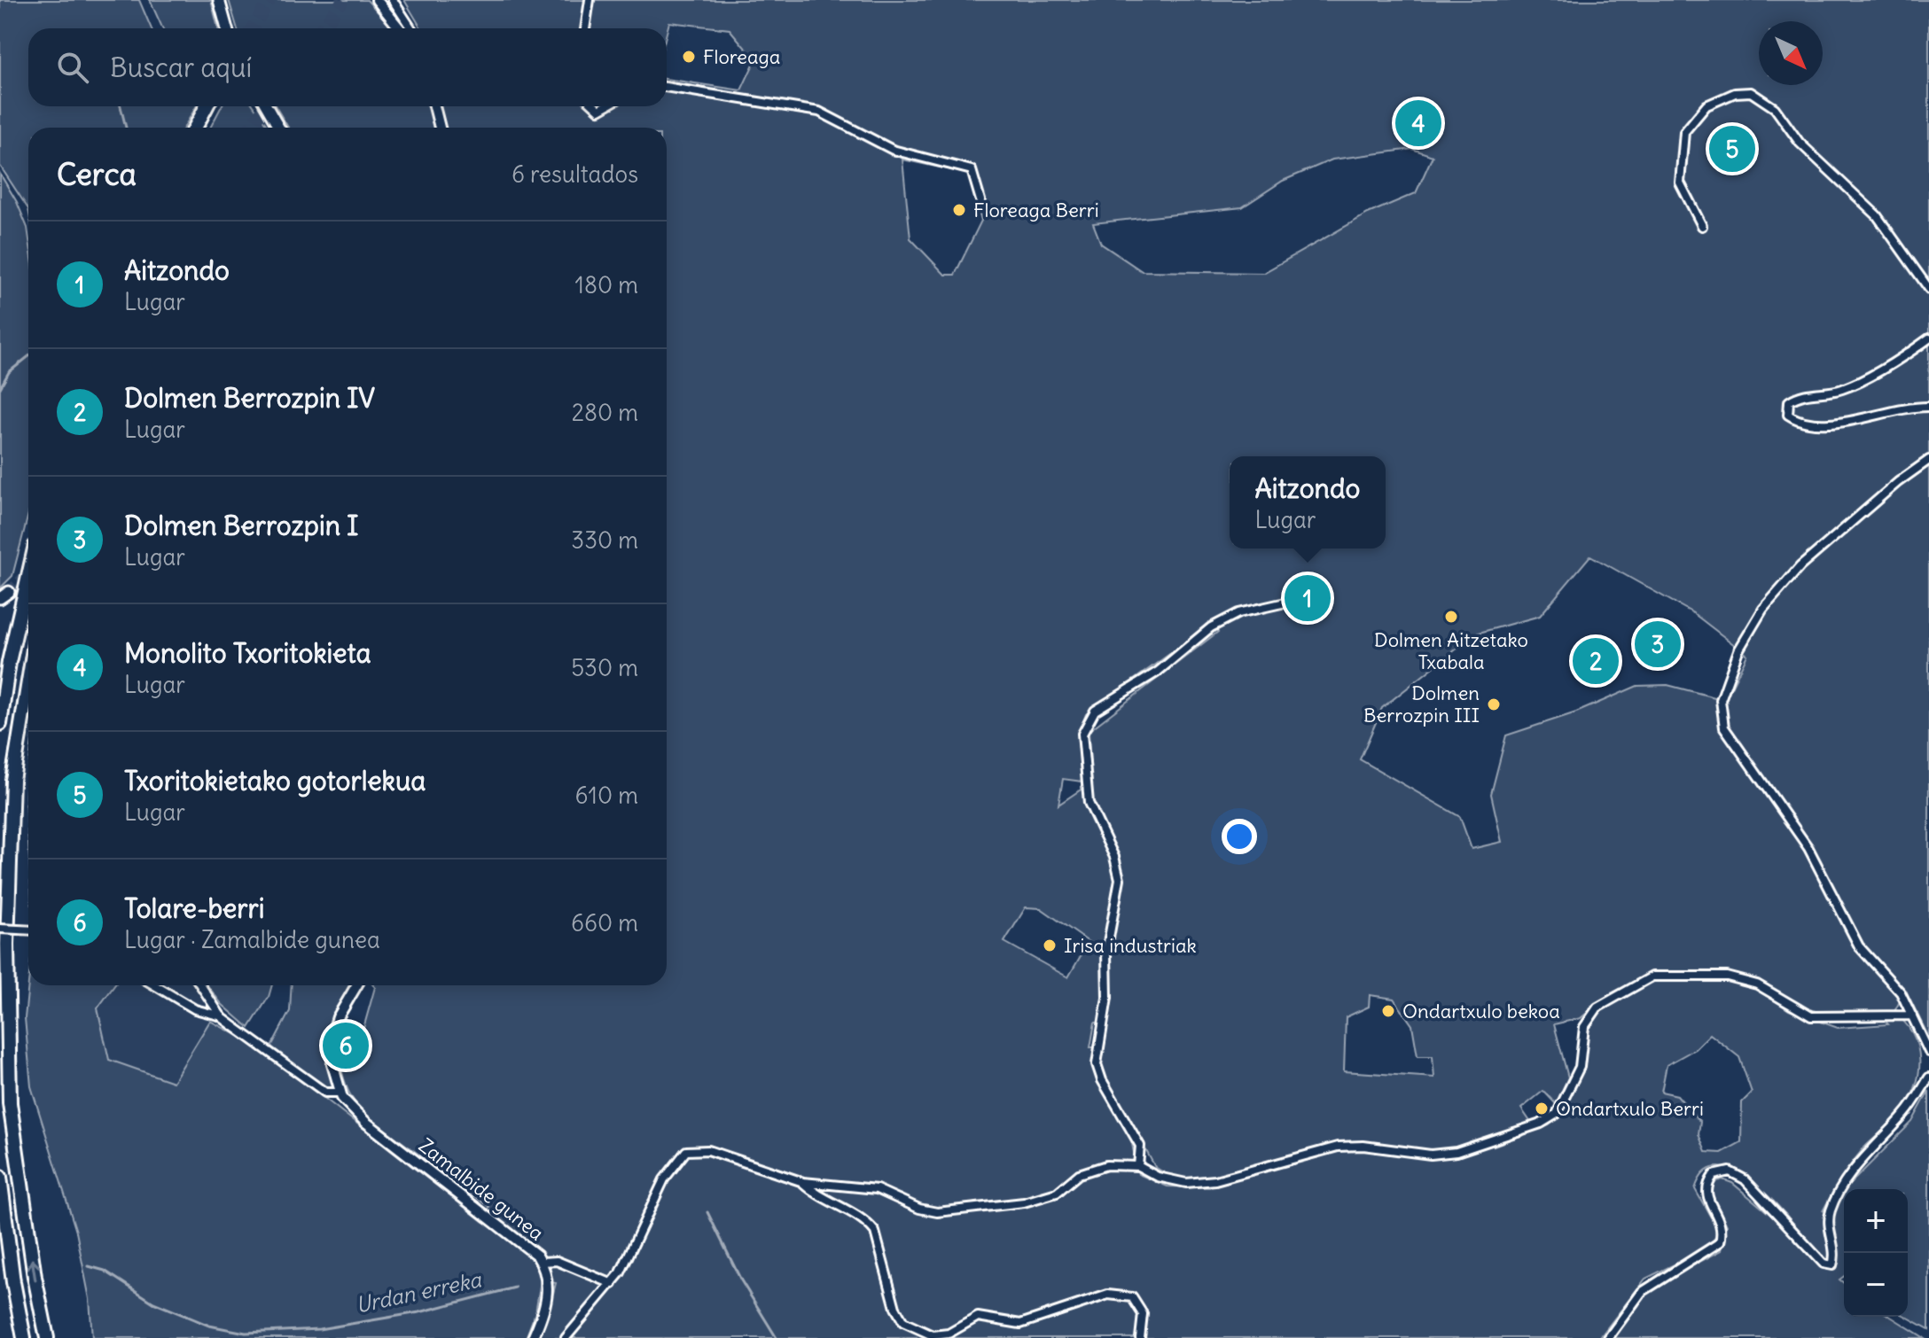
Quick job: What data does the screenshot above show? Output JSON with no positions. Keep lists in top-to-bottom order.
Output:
{
  "streets": {
    "street": ["Zamalbide gunea"]
  },
  "water": ["Urdan erreka"],
  "places": [
    "Floreaga",
    "Floreaga Berri",
    "Dolmen Aitzetako Txabala",
    "Dolmen Berrozpin III",
    "Irisa industriak",
    "Ondartxulo bekoa",
    "Ondartxulo Berri"
  ],
  "north": "bottom right",
  "page": {
    "search": "Buscar aquí",
    "pins": [
      "4",
      "5",
      "1",
      "3",
      "2",
      "6"
    ],
    "heading": ["Cerca", "6 resultados"],
    "list": [
      {
        "mark": "1",
        "name": "Aitzondo",
        "note": "Lugar",
        "value": "180 m"
      },
      {
        "mark": "2",
        "name": "Dolmen Berrozpin IV",
        "note": "Lugar",
        "value": "280 m"
      },
      {
        "mark": "3",
        "name": "Dolmen Berrozpin I",
        "note": "Lugar",
        "value": "330 m"
      },
      {
        "mark": "4",
        "name": "Monolito Txoritokieta",
        "note": "Lugar",
        "value": "530 m"
      },
      {
        "mark": "5",
        "name": "Txoritokietako gotorlekua",
        "note": "Lugar",
        "value": "610 m"
      },
      {
        "mark": "6",
        "name": "Tolare-berri",
        "note": "Lugar · Zamalbide gunea",
        "value": "660 m"
      }
    ],
    "popup": ["Aitzondo", "Lugar"],
    "map_buttons": ["+", "−"]
  }
}
